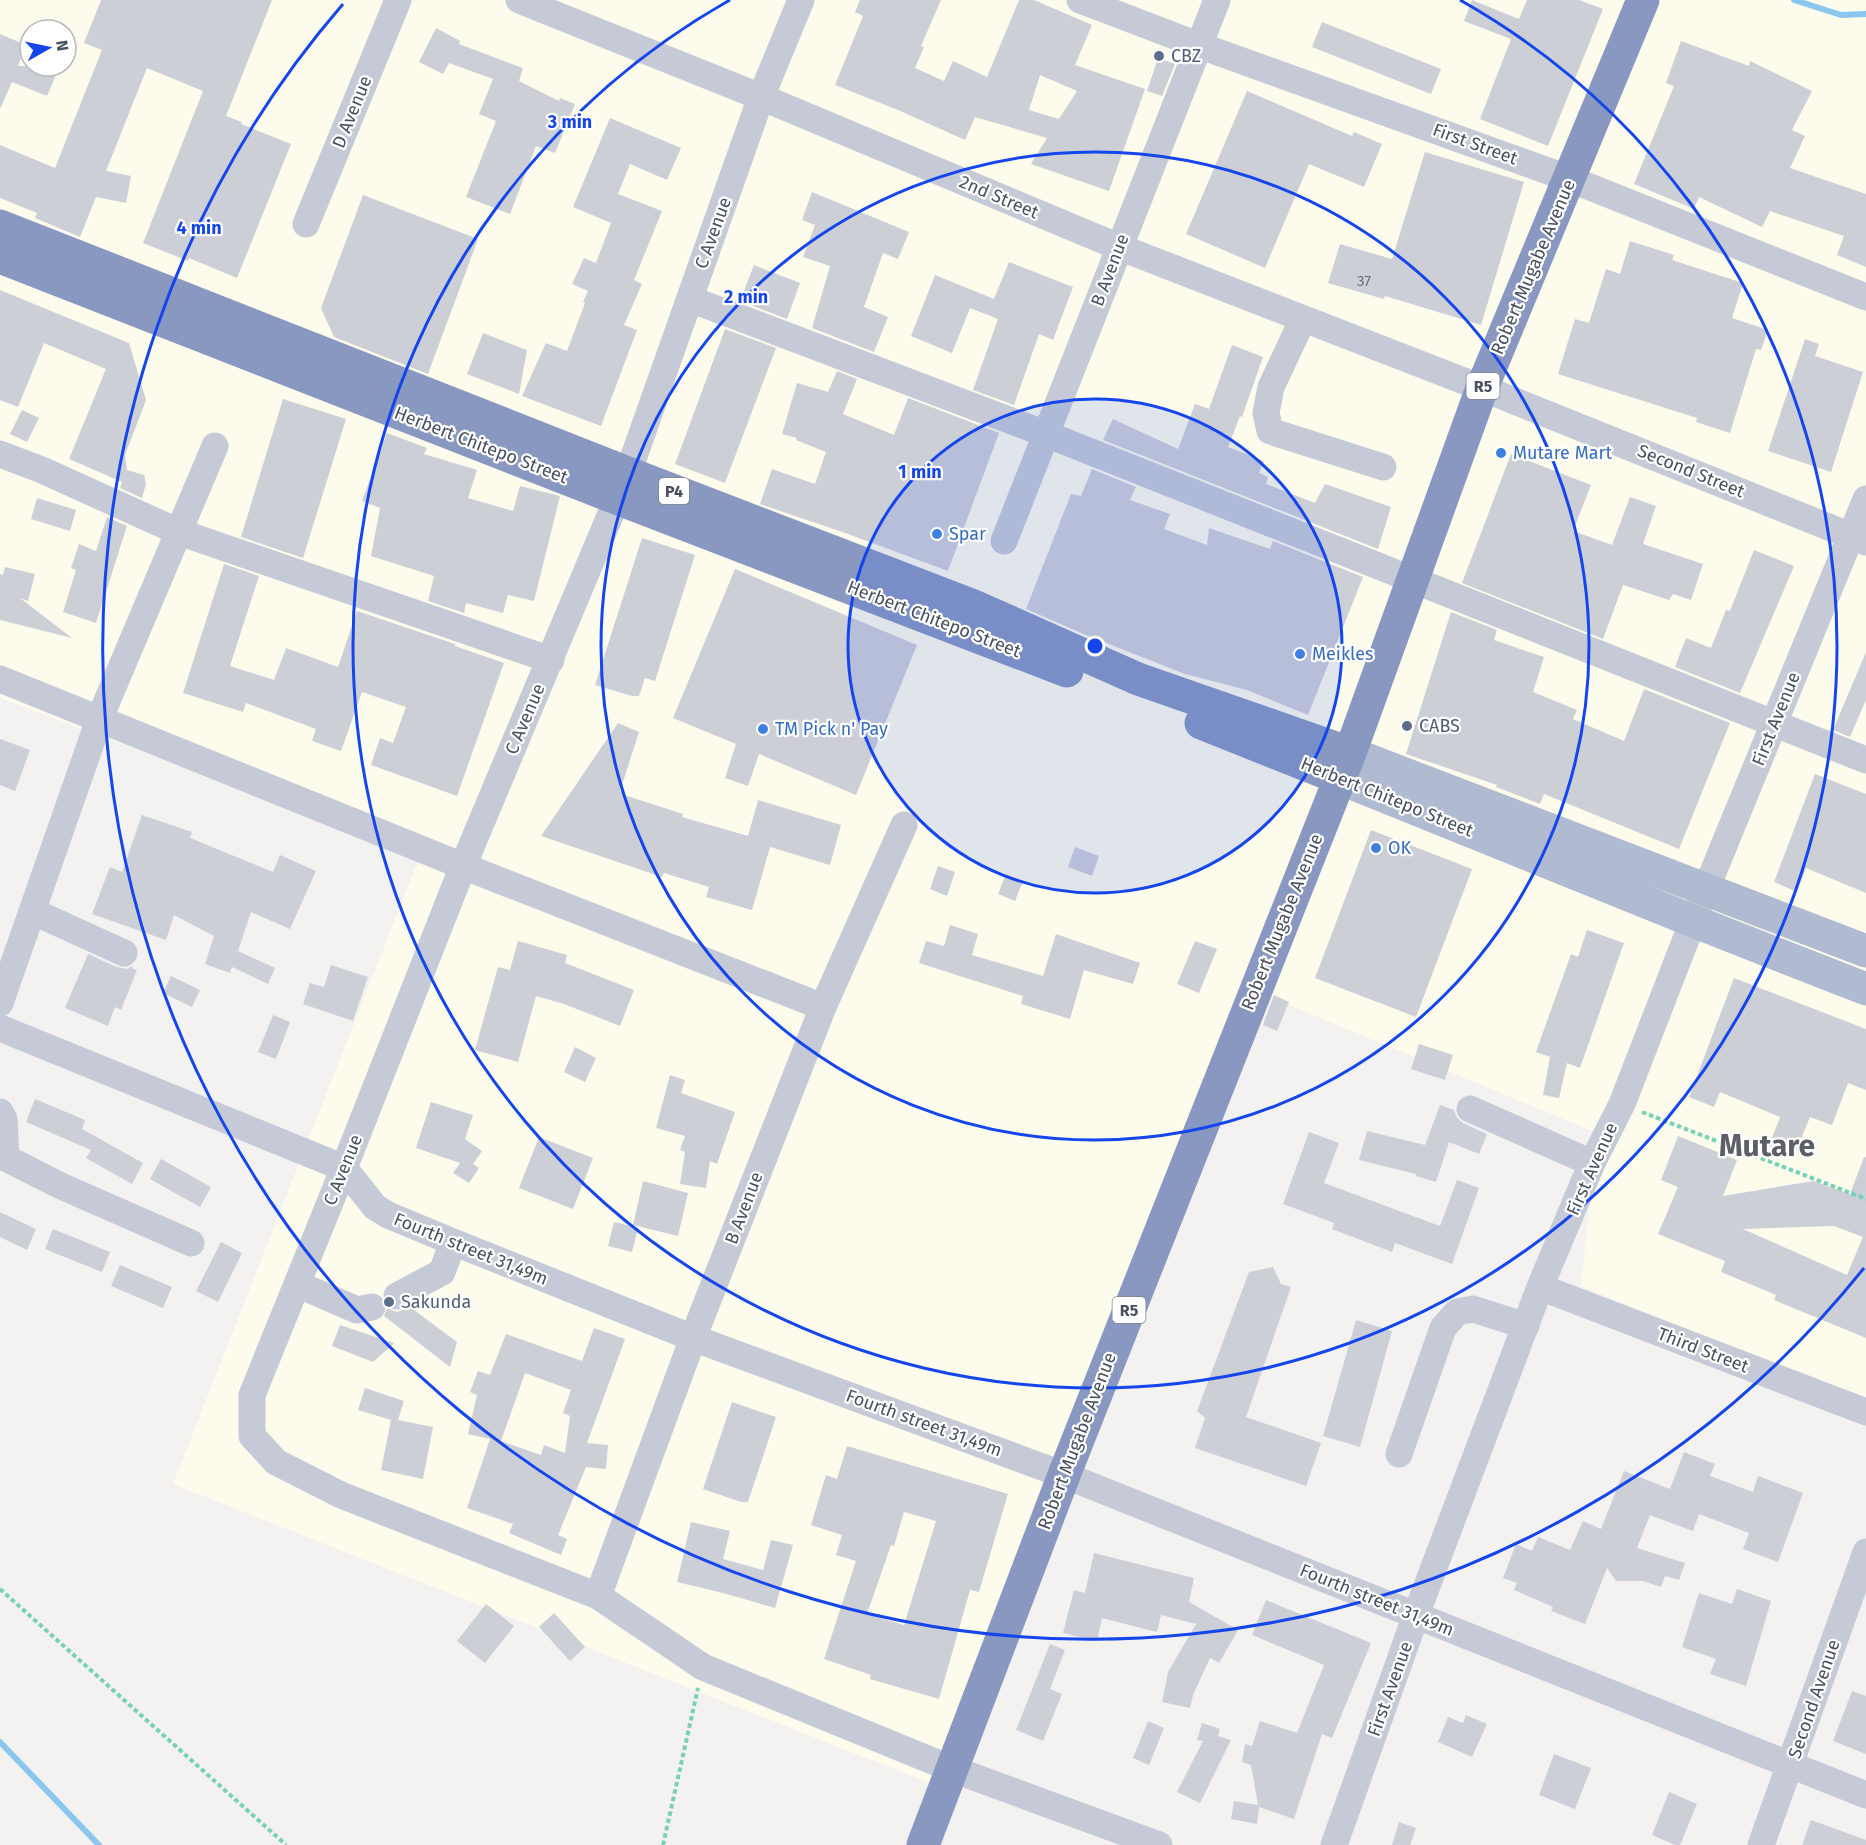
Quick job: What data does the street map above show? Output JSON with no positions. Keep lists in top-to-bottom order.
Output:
{
  "streets": {
    "highway": [
      "Robert Mugabe Avenue",
      "R5",
      "Herbert Chitepo Street",
      "P4"
    ],
    "street": [
      "D Avenue",
      "First Street",
      "2nd Street",
      "C Avenue",
      "B Avenue",
      "Second Street",
      "First Avenue",
      "Fourth street 31,49m",
      "Third Street",
      "Second Avenue"
    ]
  },
  "crossings": [
    ["First Street", "Robert Mugabe Avenue"],
    ["First Street", "B Avenue"],
    ["2nd Street", "C Avenue"],
    ["2nd Street", "Robert Mugabe Avenue"],
    ["2nd Street", "B Avenue"],
    ["2nd Street", "Second Street"],
    ["C Avenue", "B Avenue"],
    ["C Avenue", "Herbert Chitepo Street"],
    ["C Avenue", "Fourth street 31,49m"],
    ["Robert Mugabe Avenue", "Herbert Chitepo Street"],
    ["Robert Mugabe Avenue", "Second Street"],
    ["Robert Mugabe Avenue", "Fourth street 31,49m"],
    ["B Avenue", "Fourth street 31,49m"],
    ["Herbert Chitepo Street", "First Avenue"],
    ["Second Street", "First Avenue"],
    ["First Avenue", "Fourth street 31,49m"],
    ["First Avenue", "Third Street"],
    ["Fourth street 31,49m", "Second Avenue"]
  ],
  "districts": ["Mutare"],
  "places": [
    "CBZ",
    "Mutare Mart",
    "Spar",
    "Meikles",
    "CABS",
    "TM Pick n' Pay",
    "OK",
    "Sakunda"
  ],
  "house_numbers": ["37"],
  "north": "right",
  "rings": [
    "3 min",
    "4 min",
    "2 min",
    "1 min"
  ]
}
